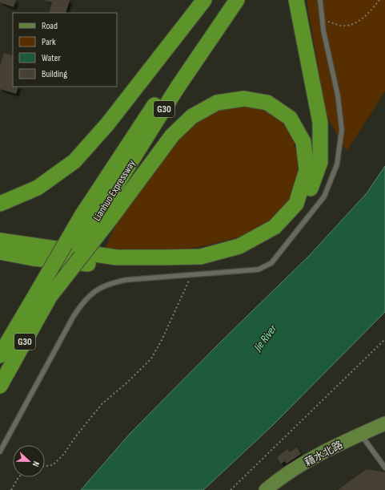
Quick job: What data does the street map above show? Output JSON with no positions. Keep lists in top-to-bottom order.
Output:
{
  "streets": {
    "highway": ["G30", "Lianhuo Expressway"],
    "main road": ["藉水北路"]
  },
  "water": ["Jie River"],
  "legend": [
    "Road",
    "Park",
    "Water",
    "Building"
  ],
  "north": "right"
}
